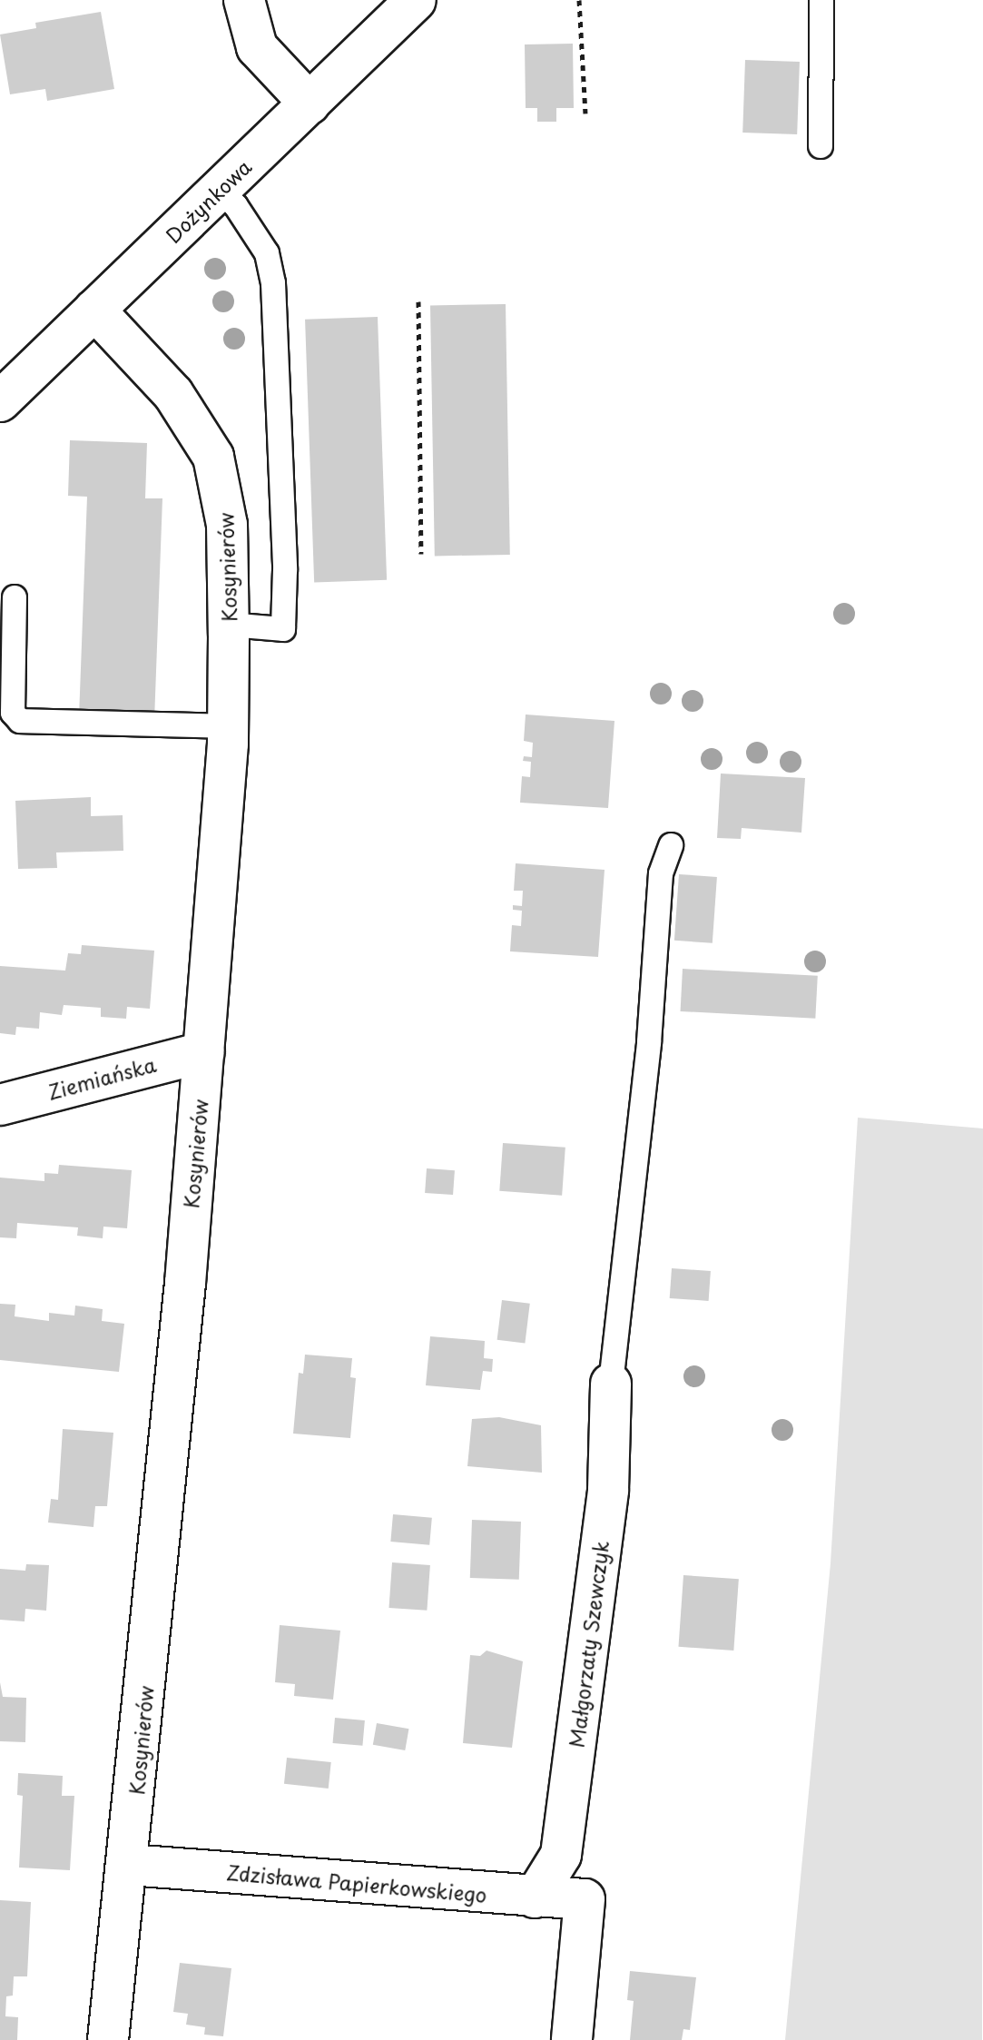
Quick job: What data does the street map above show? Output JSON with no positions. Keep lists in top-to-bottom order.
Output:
{
  "streets": {
    "street": [
      "Dożynkowa",
      "Kosynierów",
      "Ziemiańska",
      "Małgorzaty Szewczyk",
      "Zdzisława Papierkowskiego"
    ]
  },
  "crossings": [
    ["Dożynkowa", "Kosynierów"],
    ["Kosynierów", "Ziemiańska"],
    ["Kosynierów", "Zdzisława Papierkowskiego"],
    ["Małgorzaty Szewczyk", "Zdzisława Papierkowskiego"]
  ]
}
